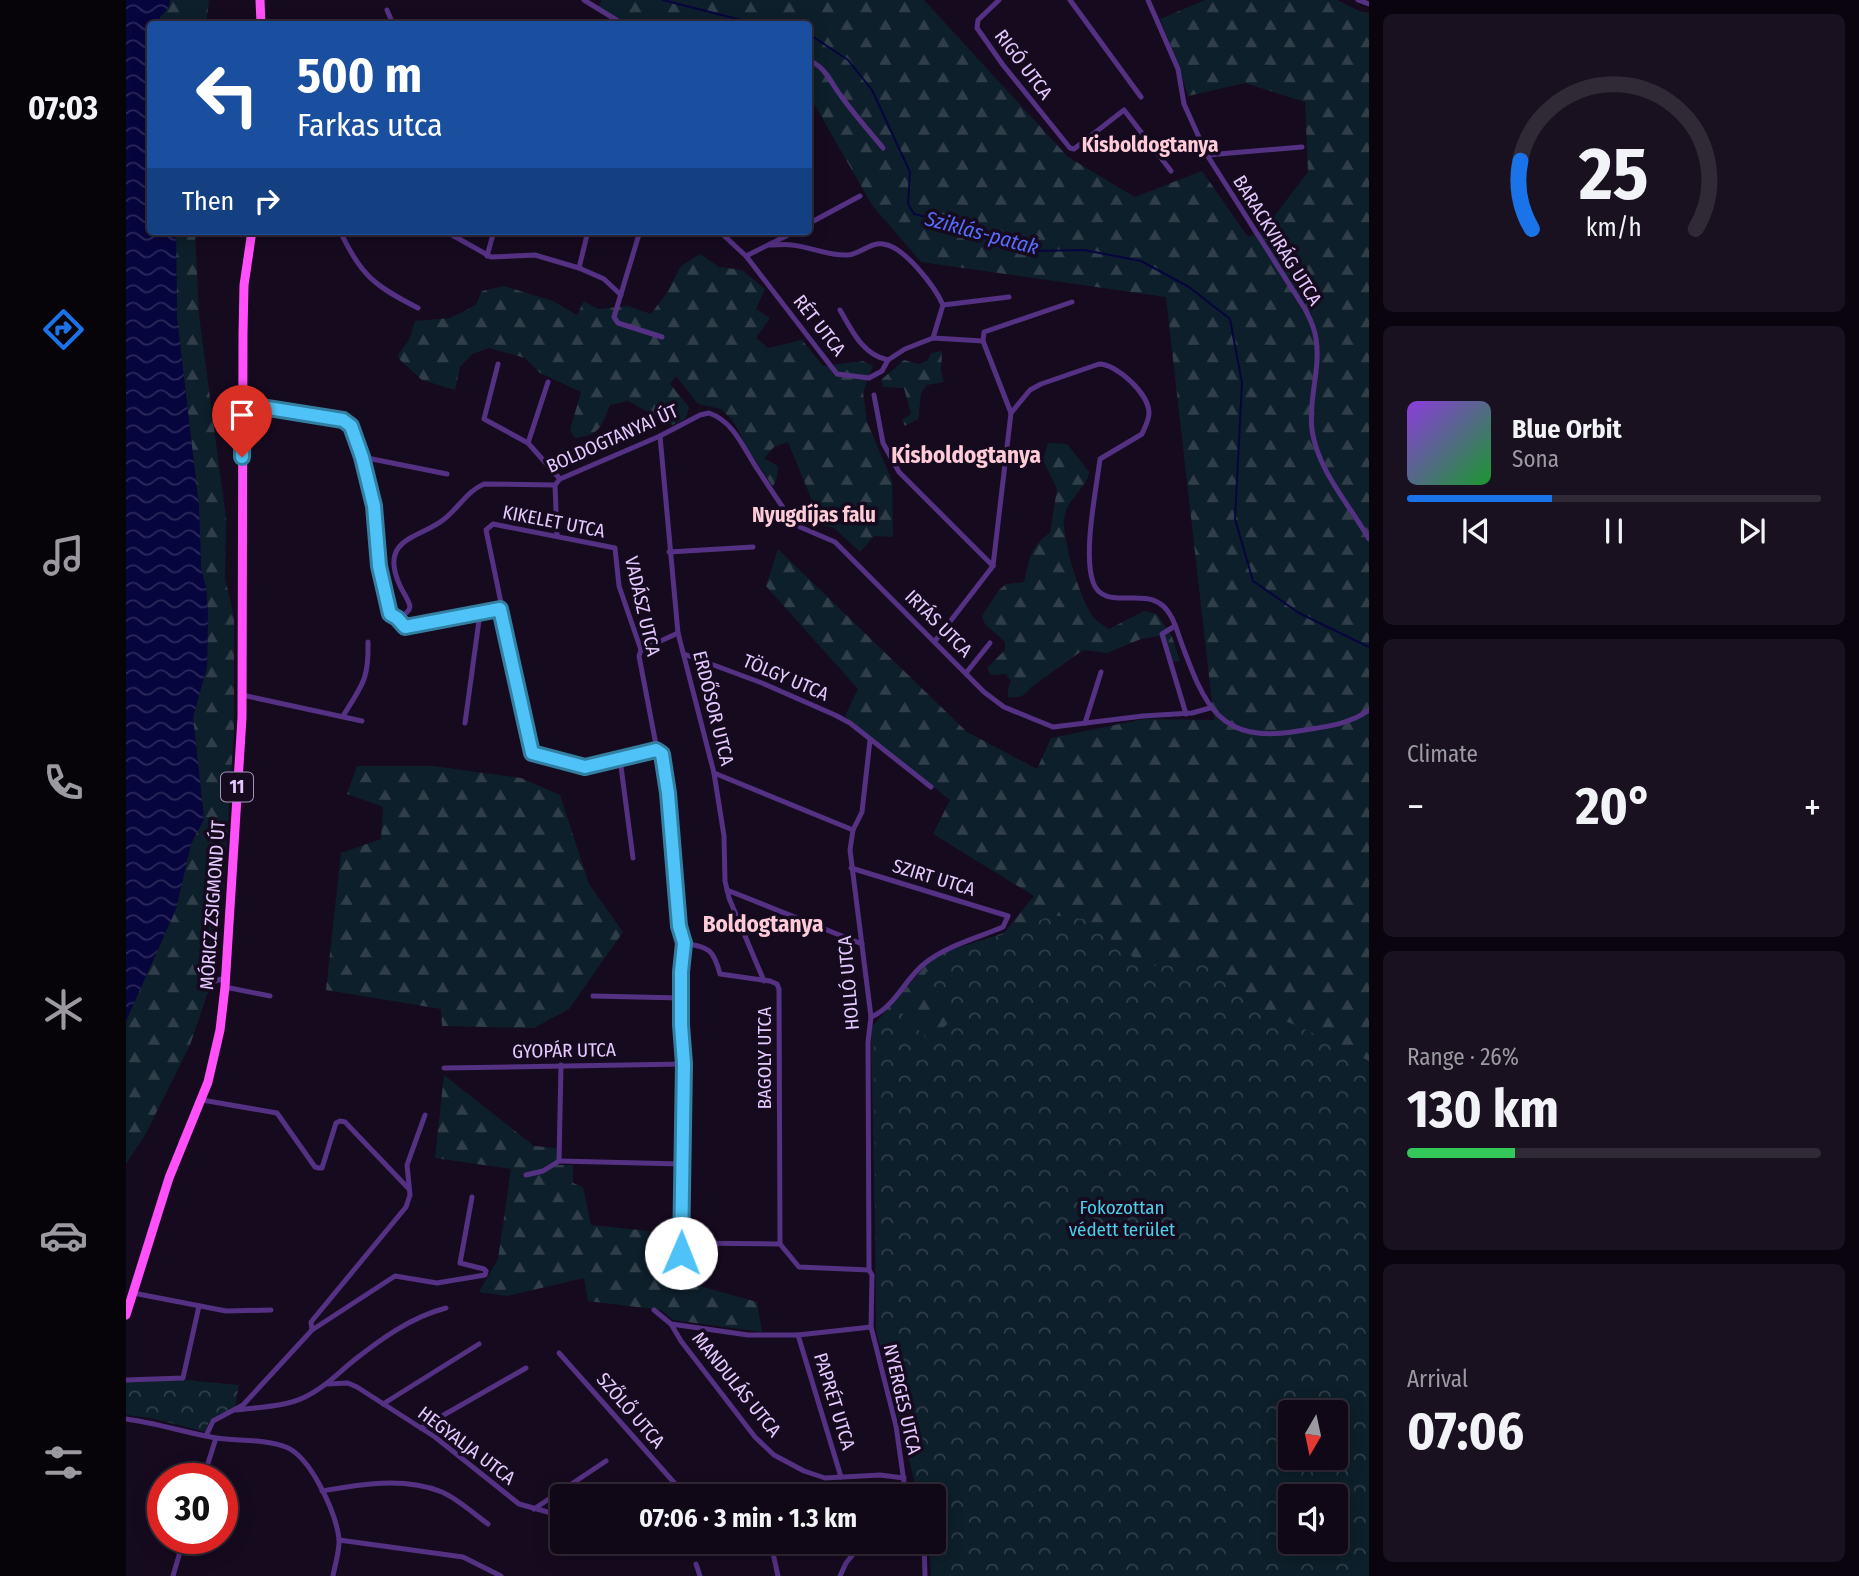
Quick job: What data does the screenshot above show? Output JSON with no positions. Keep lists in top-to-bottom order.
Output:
{
  "streets": {
    "main road": ["11", "MÓRICZ ZSIGMOND ÚT"],
    "street": [
      "RIGÓ UTCA",
      "BARACKVIRÁG UTCA",
      "RÉT UTCA",
      "BOLDOGTANYAI ÚT",
      "KIKELET UTCA",
      "VADÁSZ UTCA",
      "IRTÁS UTCA",
      "TÖLGY UTCA",
      "ERDŐSOR UTCA",
      "SZIRT UTCA",
      "HOLLÓ UTCA",
      "GYOPÁR UTCA",
      "BAGOLY UTCA",
      "MANDULÁS UTCA",
      "NYERGES UTCA",
      "PAPRÉT UTCA",
      "SZŐLŐ UTCA",
      "HEGYALJA UTCA"
    ]
  },
  "crossings": [
    ["BOLDOGTANYAI ÚT", "IRTÁS UTCA"],
    ["BOLDOGTANYAI ÚT", "ERDŐSOR UTCA"],
    ["KIKELET UTCA", "VADÁSZ UTCA"],
    ["VADÁSZ UTCA", "GYOPÁR UTCA"],
    ["VADÁSZ UTCA", "BAGOLY UTCA"],
    ["TÖLGY UTCA", "ERDŐSOR UTCA"],
    ["TÖLGY UTCA", "HOLLÓ UTCA"],
    ["ERDŐSOR UTCA", "BAGOLY UTCA"],
    ["SZIRT UTCA", "HOLLÓ UTCA"],
    ["HOLLÓ UTCA", "NYERGES UTCA"],
    ["MANDULÁS UTCA", "NYERGES UTCA"],
    ["MANDULÁS UTCA", "PAPRÉT UTCA"]
  ],
  "districts": [
    "Kisboldogtanya",
    "Kisboldogtanya",
    "Nyugdíjas falu",
    "Boldogtanya"
  ],
  "water": ["Sziklás-patak"],
  "parks": ["Fokozottan védett terület"],
  "north": "bottom",
  "page": {
    "tabs": "07:03",
    "turn": ["500 m", "Farkas utca"],
    "then": "Then",
    "song": ["Blue Orbit", "Sona"],
    "tile": [
      "Climate",
      ["Range · 26%", "130 km"],
      ["Arrival", "07:06"]
    ],
    "heat": ["−", "20°", "+"],
    "limit": "30",
    "trip": "07:06 · 3 min · 1.3 km",
    "gauge": ["25", "km/h"]
  }
}
